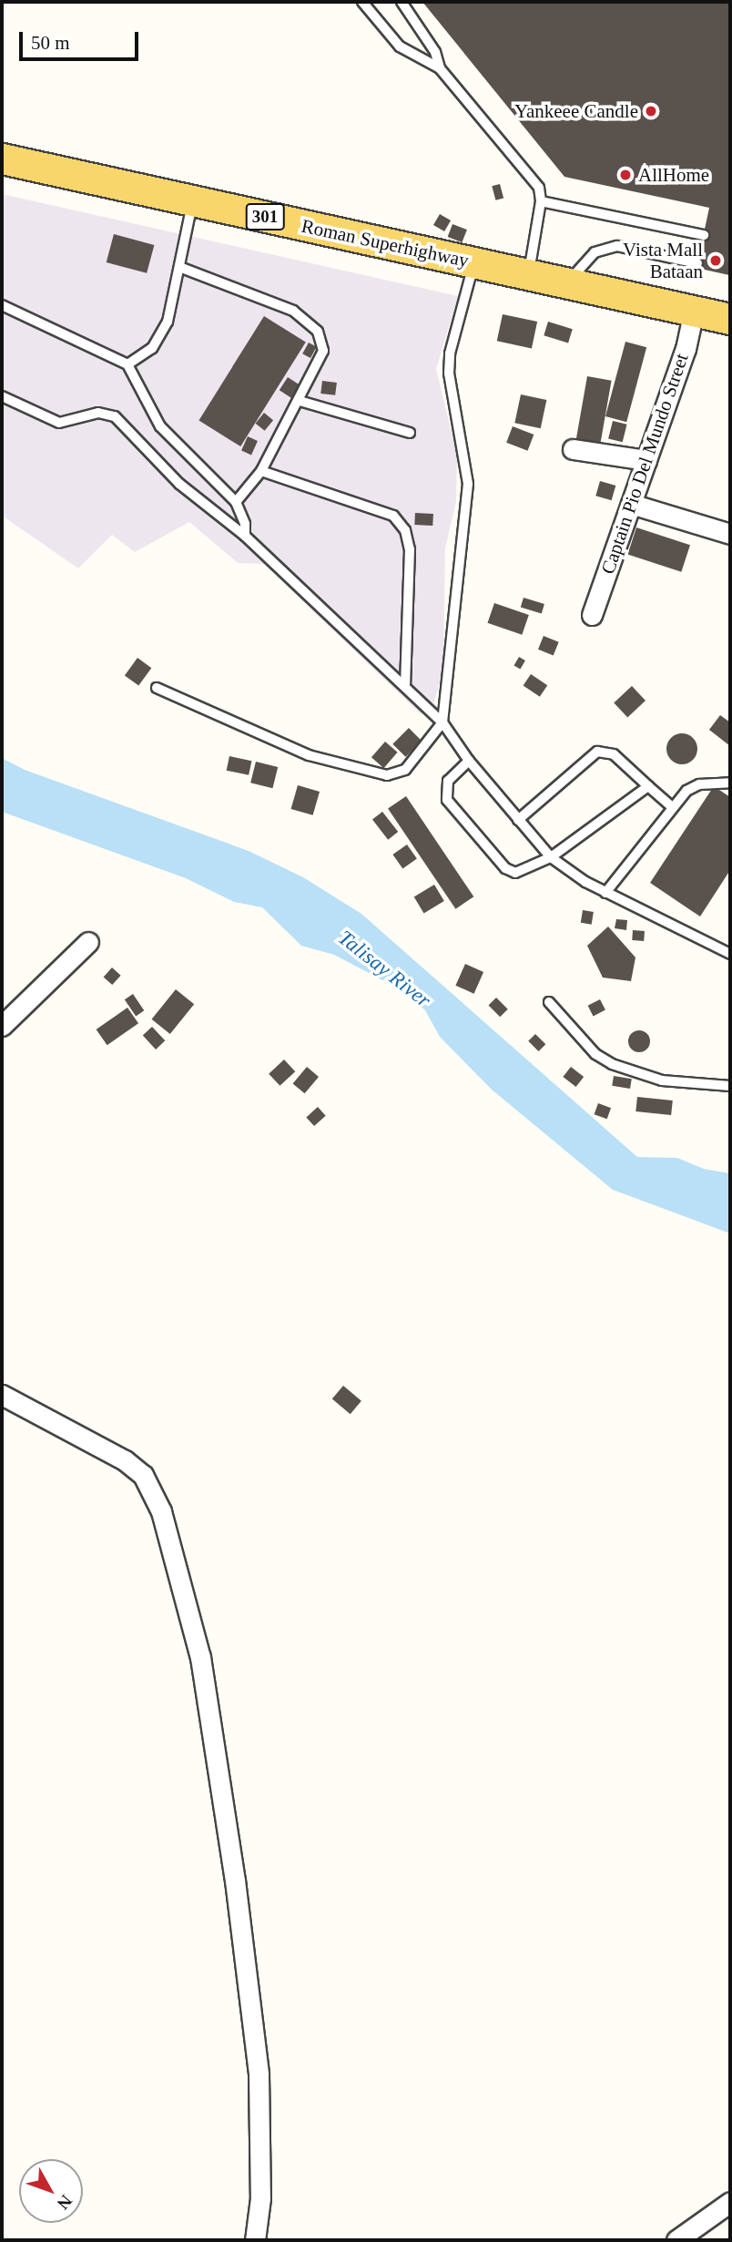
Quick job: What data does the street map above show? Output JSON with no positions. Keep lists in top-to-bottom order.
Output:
{
  "streets": {
    "main road": ["301", "Roman Superhighway"],
    "street": ["Captain Pio Del Mundo Street"]
  },
  "crossings": [
    ["Roman Superhighway", "Captain Pio Del Mundo Street"]
  ],
  "water": ["Talisay River"],
  "places": ["Yankeee Candle", "AllHome", "Vista Mall Bataan"],
  "scale_bar": "50 m",
  "north": "bottom right"
}
